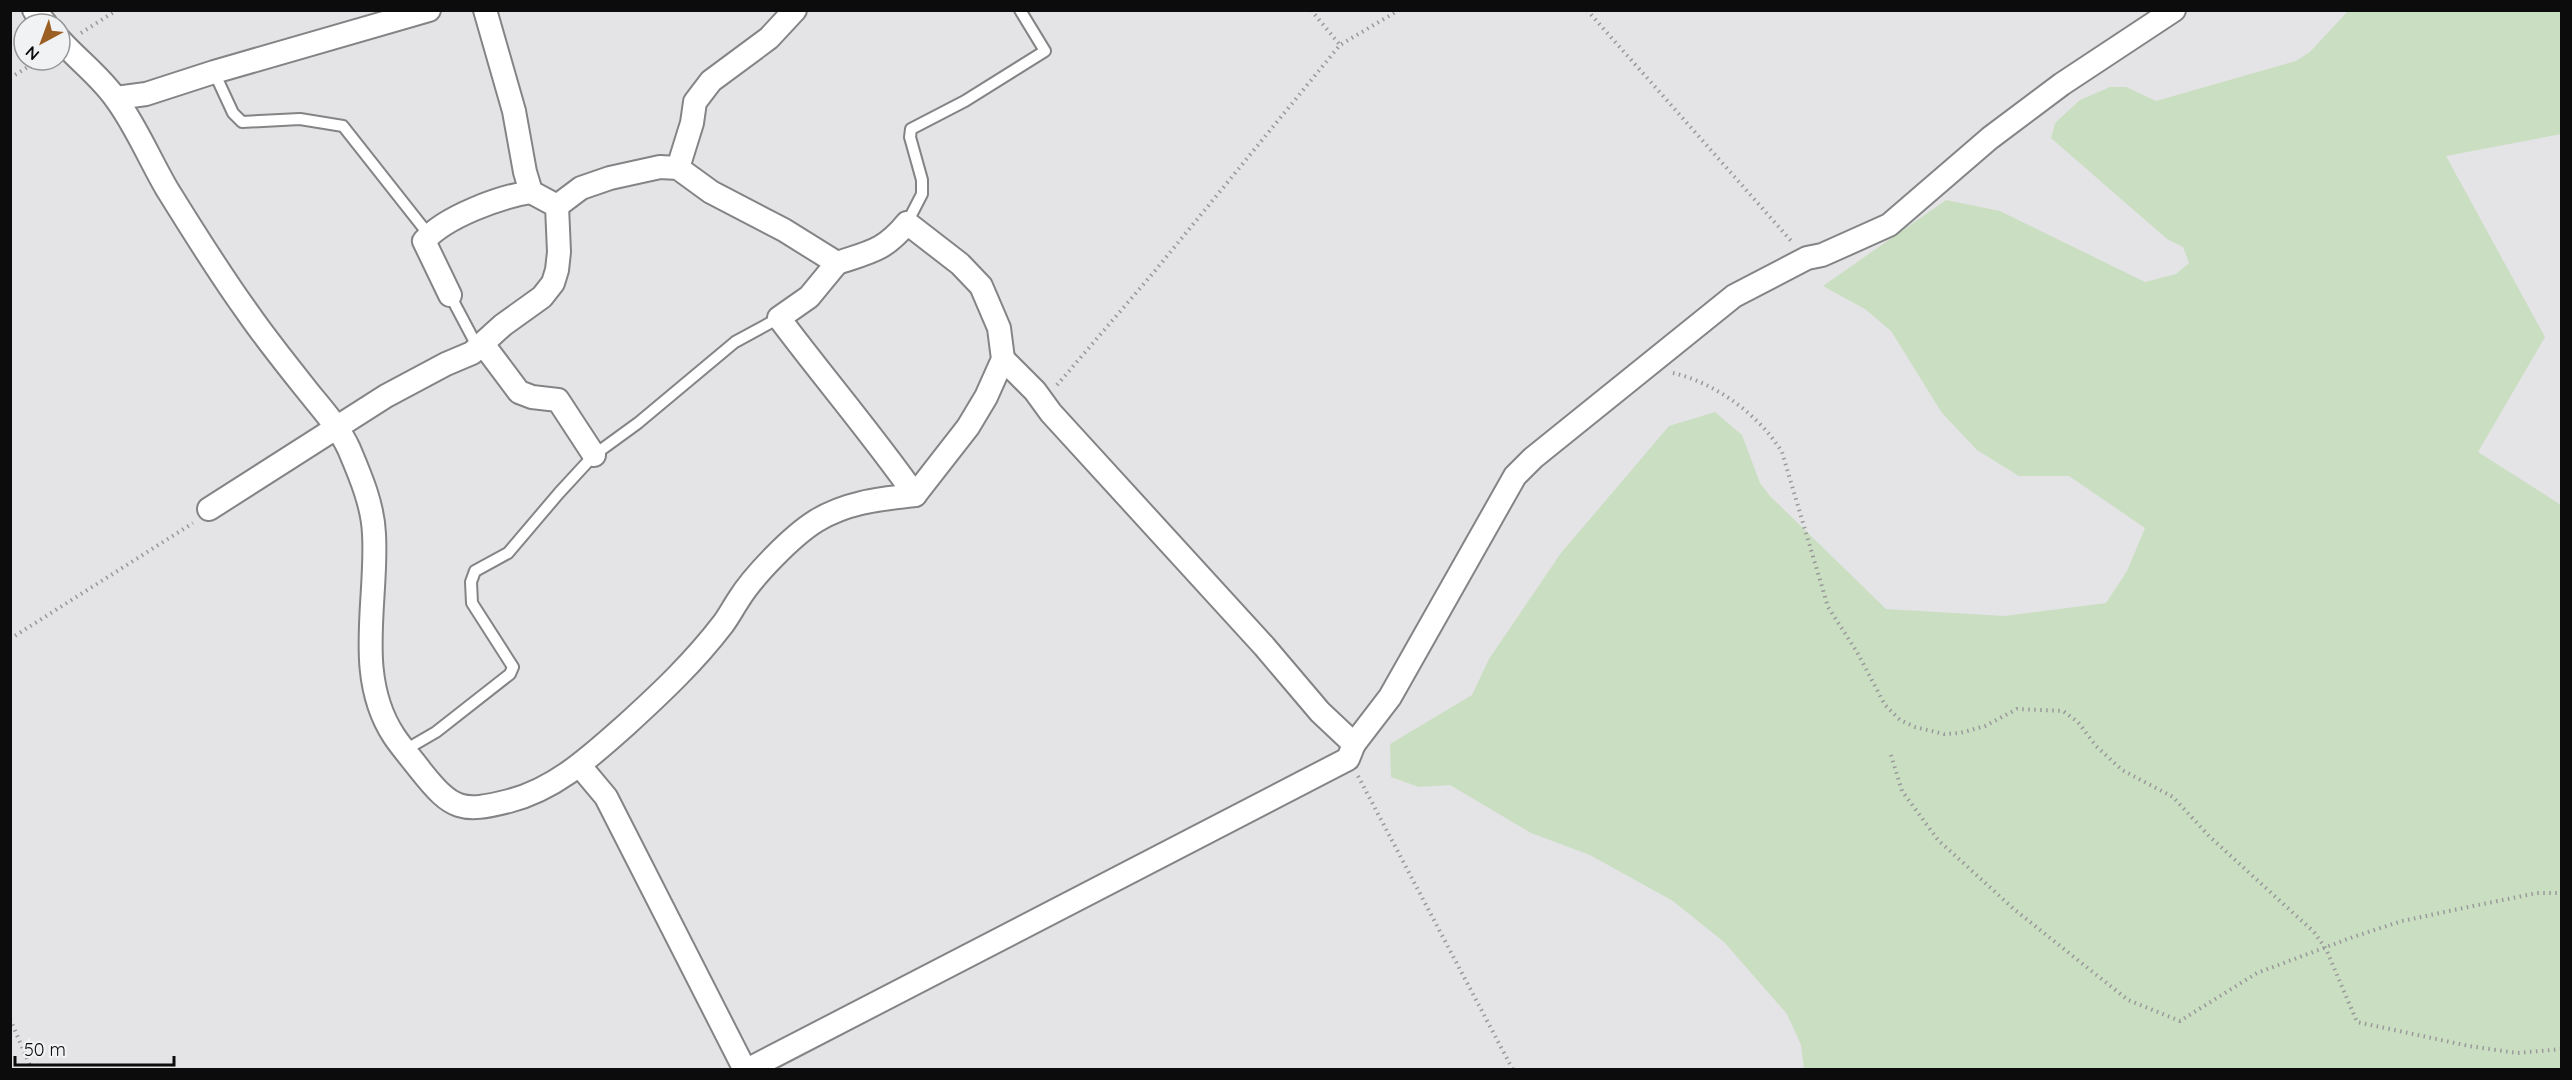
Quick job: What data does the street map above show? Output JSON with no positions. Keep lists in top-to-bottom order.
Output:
{
  "scale_bar": "50 m",
  "north": "bottom left"
}
